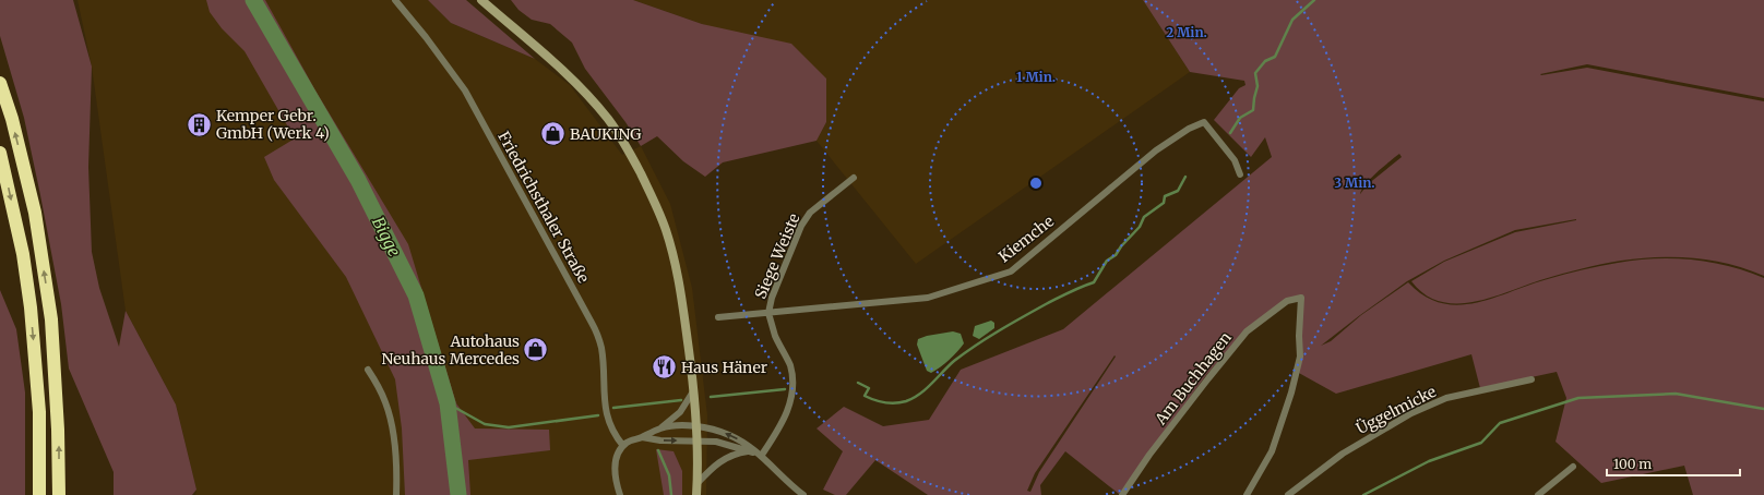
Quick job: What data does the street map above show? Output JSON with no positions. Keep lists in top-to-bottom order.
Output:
{
  "streets": {
    "street": [
      "Friedrichsthaler Straße",
      "Kiemche",
      "Siege Weiste",
      "Am Buchhagen",
      "Üggelmicke"
    ]
  },
  "crossings": [
    ["Kiemche", "Siege Weiste"]
  ],
  "water": ["Bigge"],
  "places": {
    "building": ["Kemper Gebr. GmbH (Werk 4)"],
    "shop": ["BAUKING", "Autohaus Neuhaus Mercedes"],
    "restaurant": ["Haus Häner"]
  },
  "scale_bar": "100 m",
  "rings": ["2 Min.", "1 Min.", "3 Min."]
}
